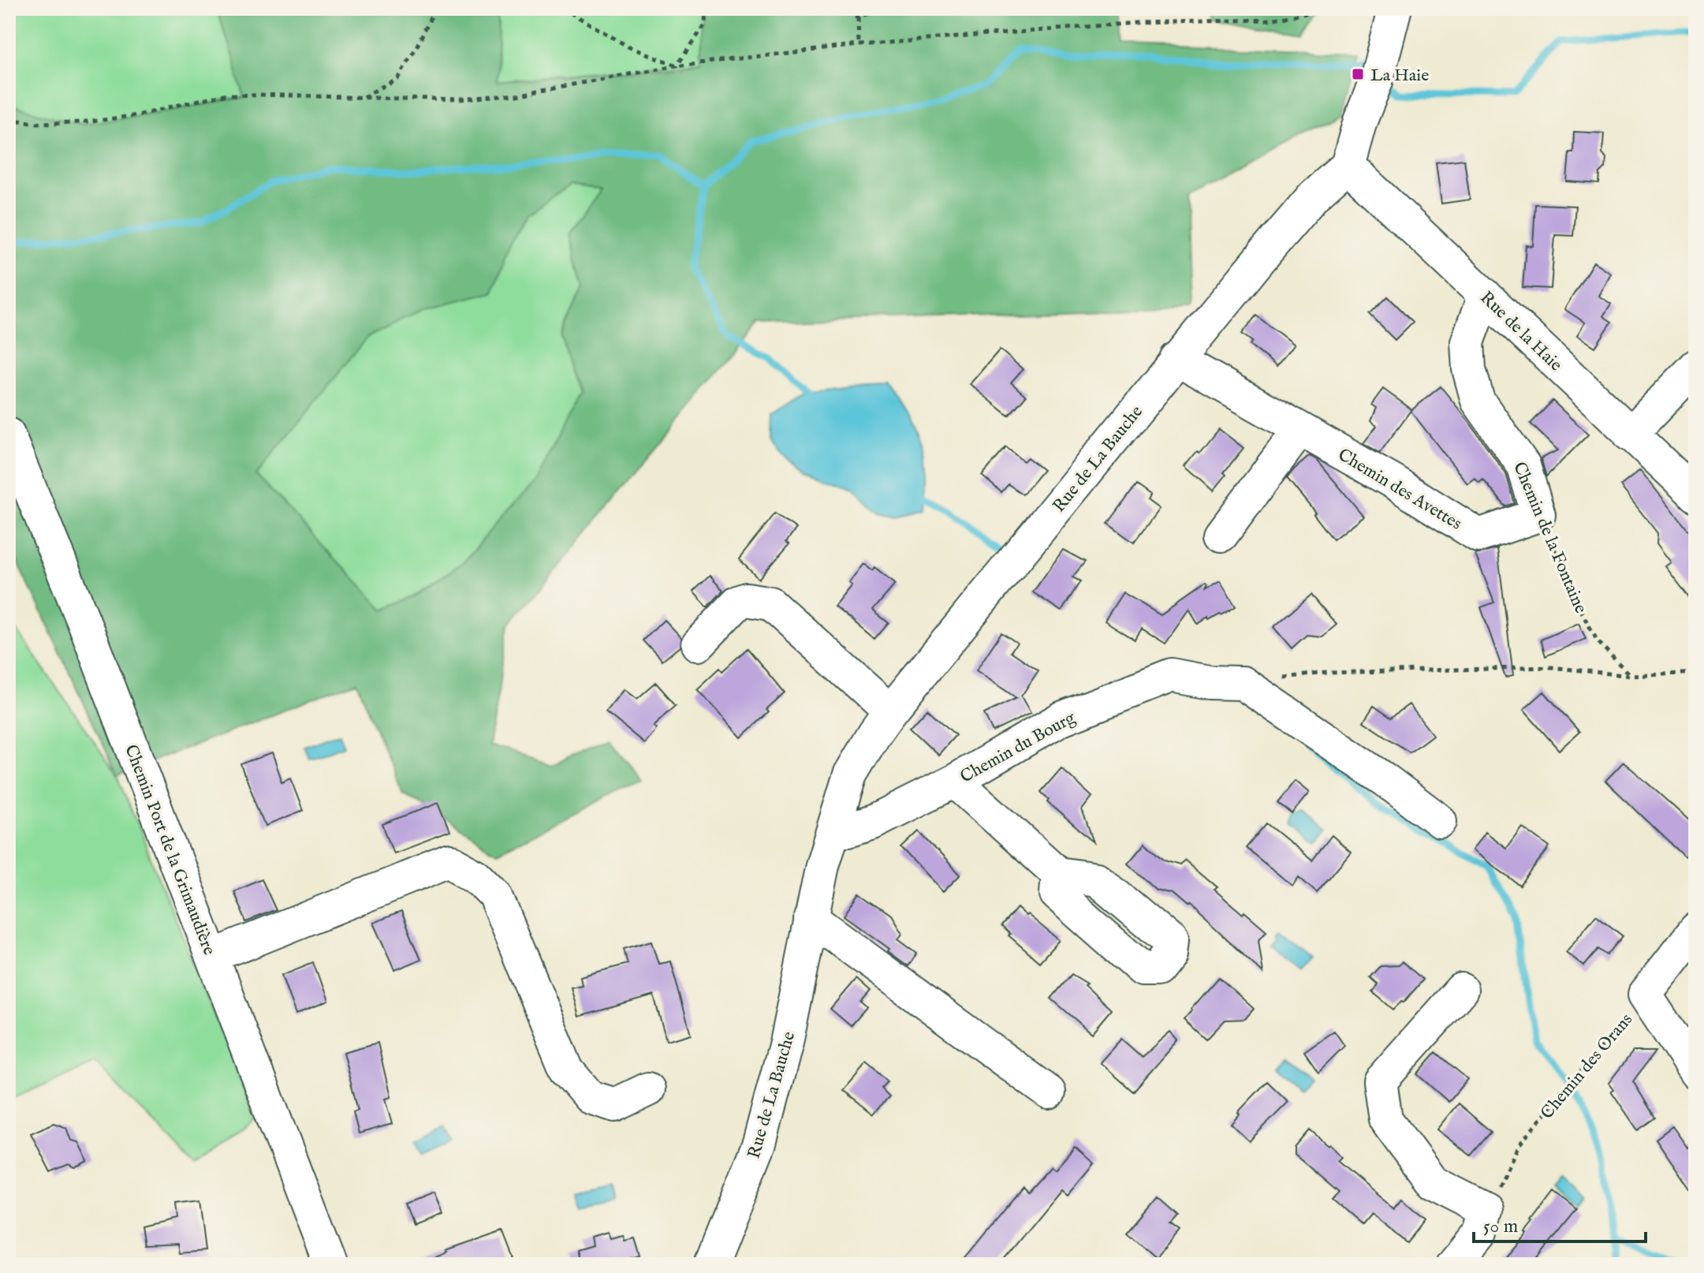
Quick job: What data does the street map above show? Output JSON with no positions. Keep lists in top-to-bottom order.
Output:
{
  "streets": {
    "street": [
      "Rue de la Haie",
      "Rue de La Bauche",
      "Chemin des Avettes",
      "Chemin de la Fontaine",
      "Chemin du Bourg",
      "Chemin Port de la Grimaudière"
    ],
    "path": ["Chemin des Orans"]
  },
  "crossings": [
    ["Rue de la Haie", "Rue de La Bauche"],
    ["Rue de la Haie", "Chemin de la Fontaine"],
    ["Rue de La Bauche", "Chemin des Avettes"],
    ["Rue de La Bauche", "Chemin du Bourg"],
    ["Chemin des Avettes", "Chemin de la Fontaine"]
  ],
  "places": {
    "transit": ["La Haie"]
  },
  "scale_bar": "50 m"
}
